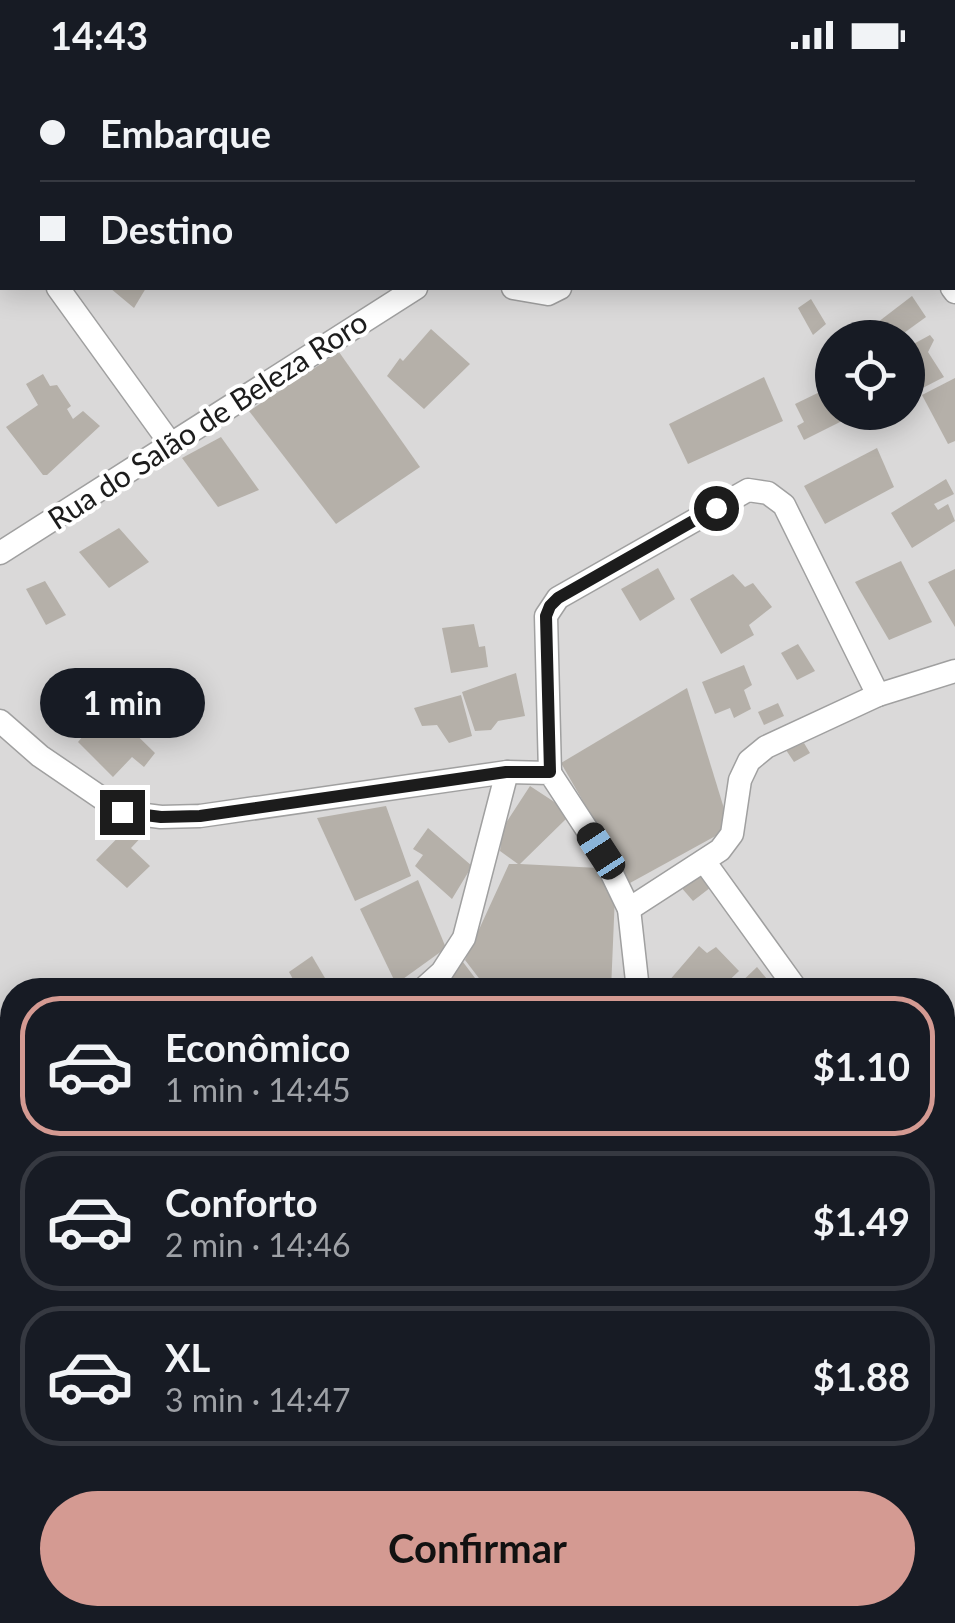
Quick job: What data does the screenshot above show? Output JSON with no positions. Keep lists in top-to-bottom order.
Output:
{
  "streets": {
    "street": ["Rua do Salão de Beleza Roro"]
  },
  "page": {
    "status": "14:43",
    "banner": ["Embarque", "Destino"],
    "bubble": "1 min",
    "list": [
      {
        "name": "Econômico",
        "note": "1 min · 14:45",
        "value": "$1.10"
      },
      {
        "name": "Conforto",
        "note": "2 min · 14:46",
        "value": "$1.49"
      },
      {
        "name": "XL",
        "note": "3 min · 14:47",
        "value": "$1.88"
      }
    ],
    "buttons": "Confirmar"
  }
}
